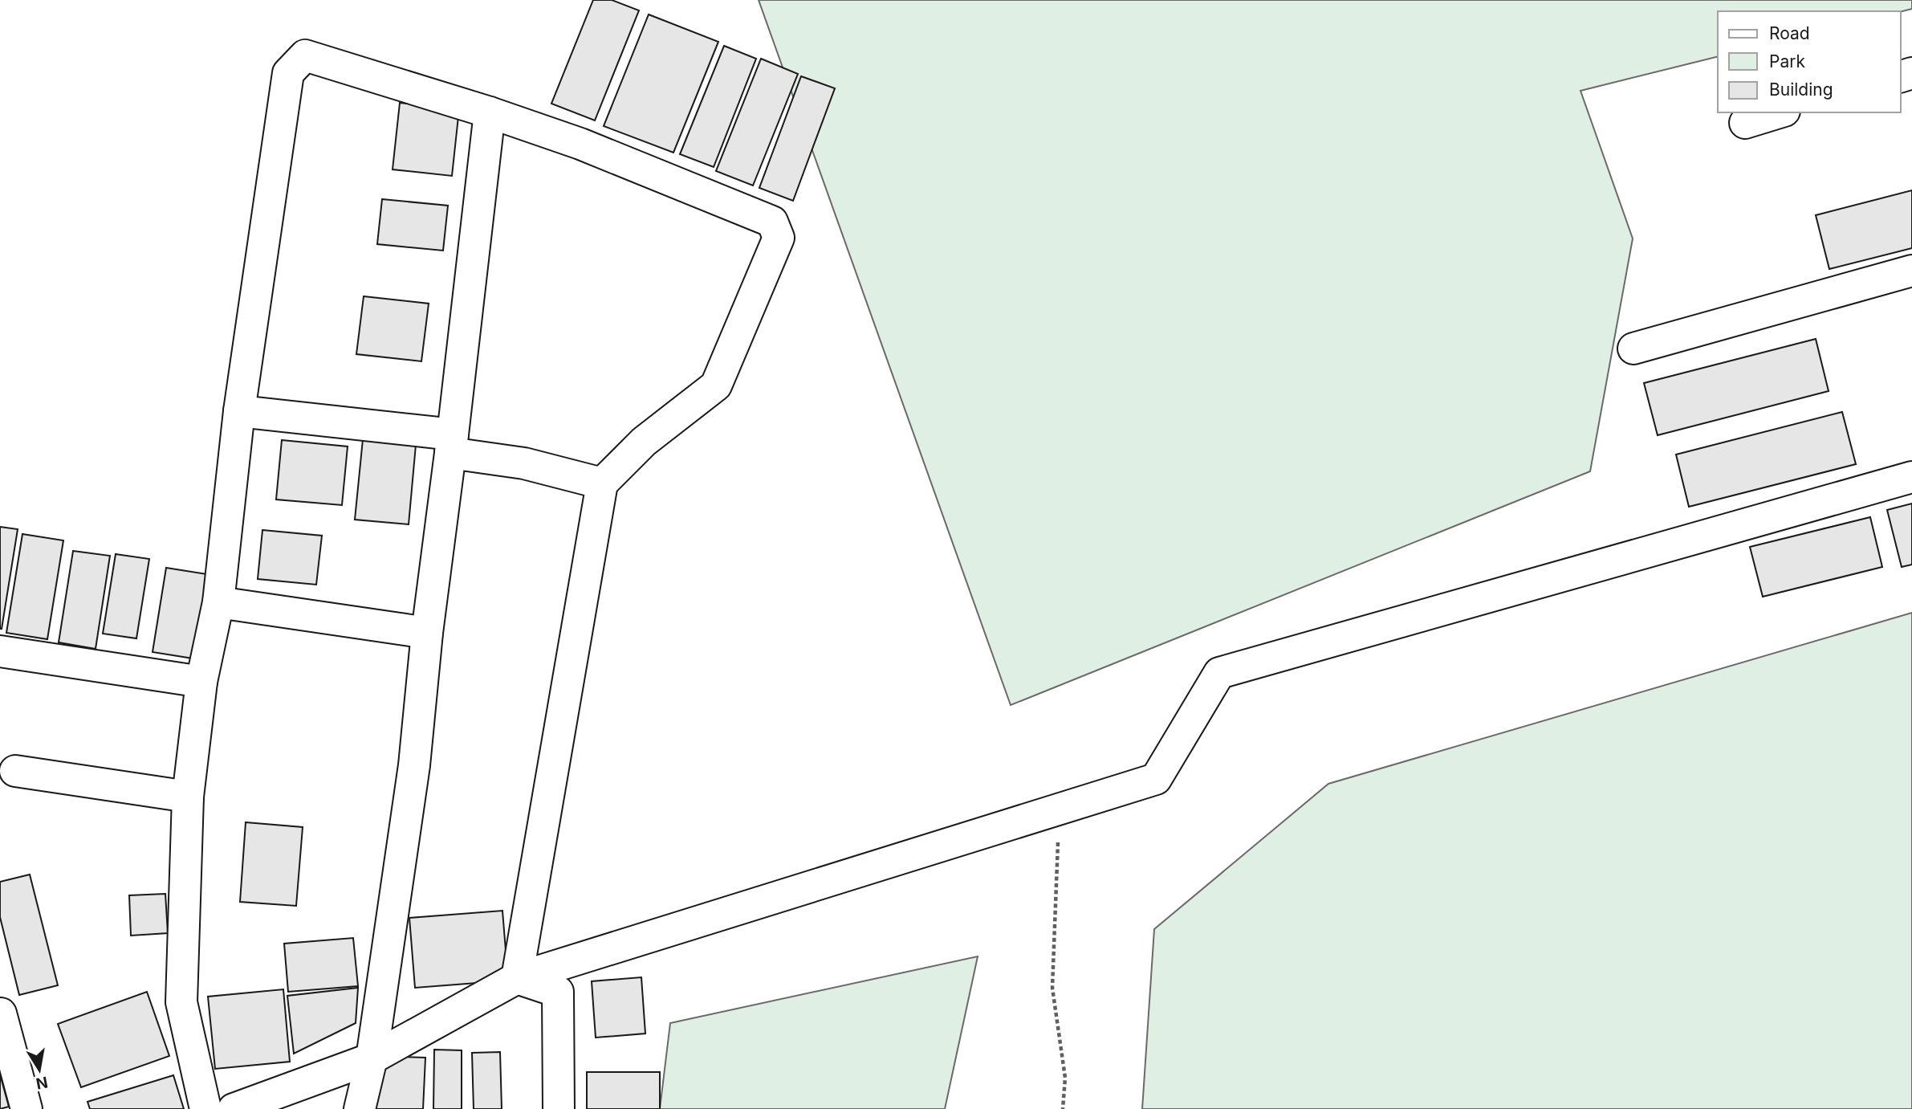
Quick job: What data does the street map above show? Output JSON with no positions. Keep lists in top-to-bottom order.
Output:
{
  "legend": ["Road", "Park", "Building"],
  "north": "bottom"
}
